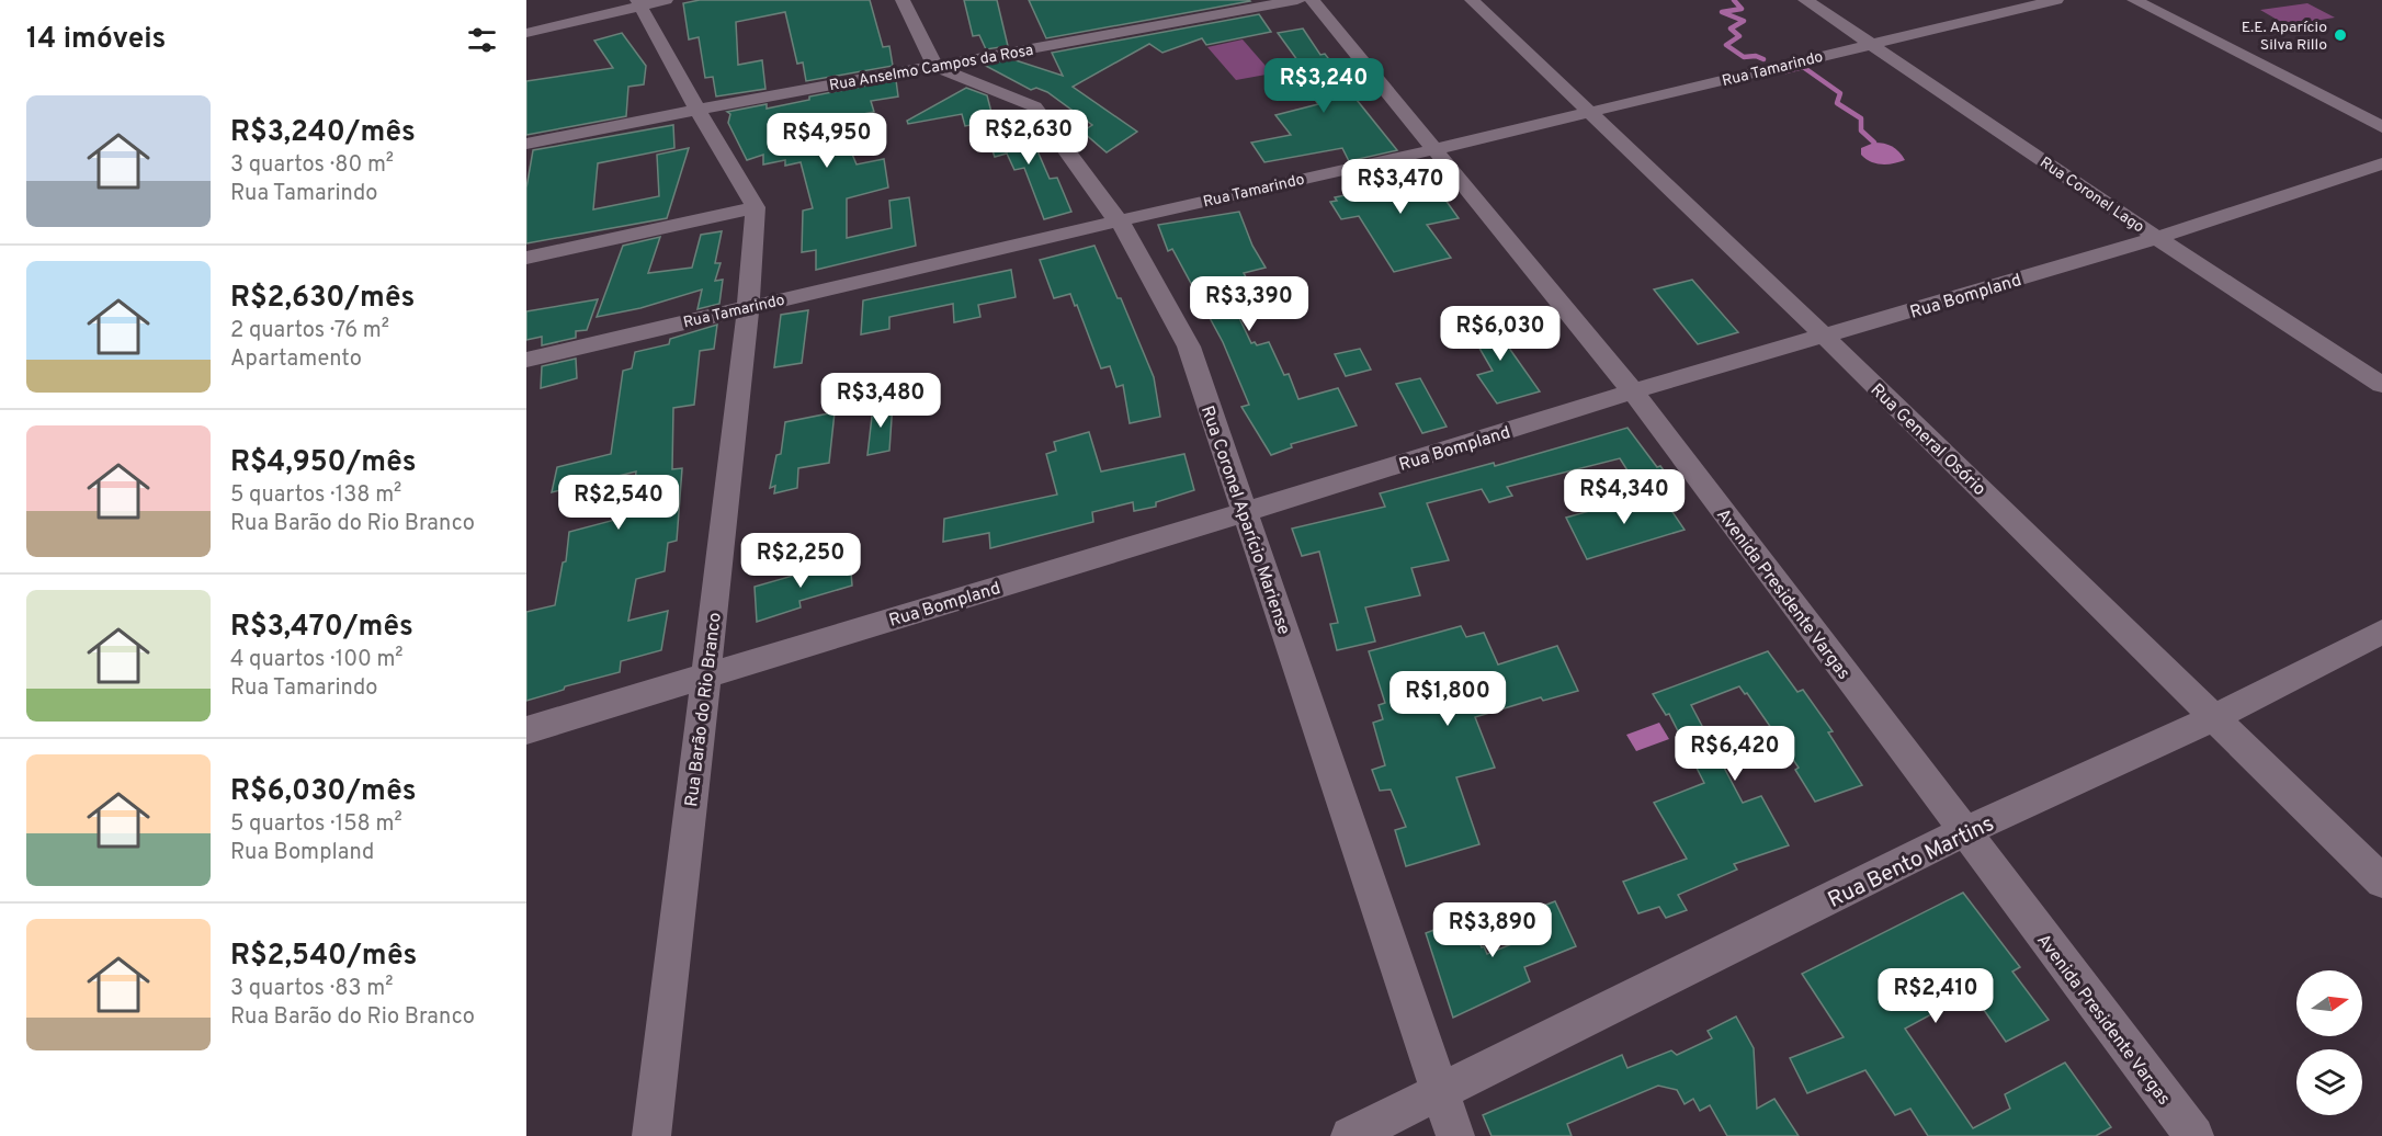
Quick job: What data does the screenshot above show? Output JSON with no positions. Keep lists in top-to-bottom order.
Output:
{
  "streets": {
    "street": [
      "Rua Anselmo Campos da Rosa",
      "Rua Tamarindo",
      "Rua Coronel Lago",
      "Rua Bompland",
      "Rua General Osório",
      "Rua Coronel Aparício Mariense",
      "Avenida Presidente Vargas",
      "Rua Barão do Rio Branco",
      "Rua Bento Martins"
    ]
  },
  "crossings": [
    ["Rua Anselmo Campos da Rosa", "Rua Coronel Aparício Mariense"],
    ["Rua Tamarindo", "Rua Coronel Lago"],
    ["Rua Tamarindo", "Rua General Osório"],
    ["Rua Tamarindo", "Rua Coronel Aparício Mariense"],
    ["Rua Tamarindo", "Avenida Presidente Vargas"],
    ["Rua Tamarindo", "Rua Barão do Rio Branco"],
    ["Rua Coronel Lago", "Rua Bompland"],
    ["Rua Bompland", "Rua General Osório"],
    ["Rua Bompland", "Rua Coronel Aparício Mariense"],
    ["Rua Bompland", "Avenida Presidente Vargas"],
    ["Rua Bompland", "Rua Barão do Rio Branco"],
    ["Rua General Osório", "Rua Bento Martins"],
    ["Rua Coronel Aparício Mariense", "Rua Bento Martins"],
    ["Avenida Presidente Vargas", "Rua Bento Martins"]
  ],
  "places": ["E.E. Aparício Silva Rillo"],
  "north": "right",
  "page": {
    "heading": "14 imóveis",
    "price": [
      "R$3,240",
      "R$2,630",
      "R$4,950",
      "R$3,470",
      "R$3,390",
      "R$6,030",
      "R$3,480",
      "R$4,340",
      "R$2,540",
      "R$2,250",
      "R$1,800",
      "R$6,420",
      "R$3,890",
      "R$2,410"
    ],
    "list": [
      {
        "name": "R$3,240/mês",
        "note": "3 quartos · 80 m² · Rua Tamarindo"
      },
      {
        "name": "R$2,630/mês",
        "note": "2 quartos · 76 m² · Apartamento"
      },
      {
        "name": "R$4,950/mês",
        "note": "5 quartos · 138 m² · Rua Barão do Rio Branco"
      },
      {
        "name": "R$3,470/mês",
        "note": "4 quartos · 100 m² · Rua Tamarindo"
      },
      {
        "name": "R$6,030/mês",
        "note": "5 quartos · 158 m² · Rua Bompland"
      },
      {
        "name": "R$2,540/mês",
        "note": "3 quartos · 83 m² · Rua Barão do Rio Branco"
      }
    ]
  }
}
